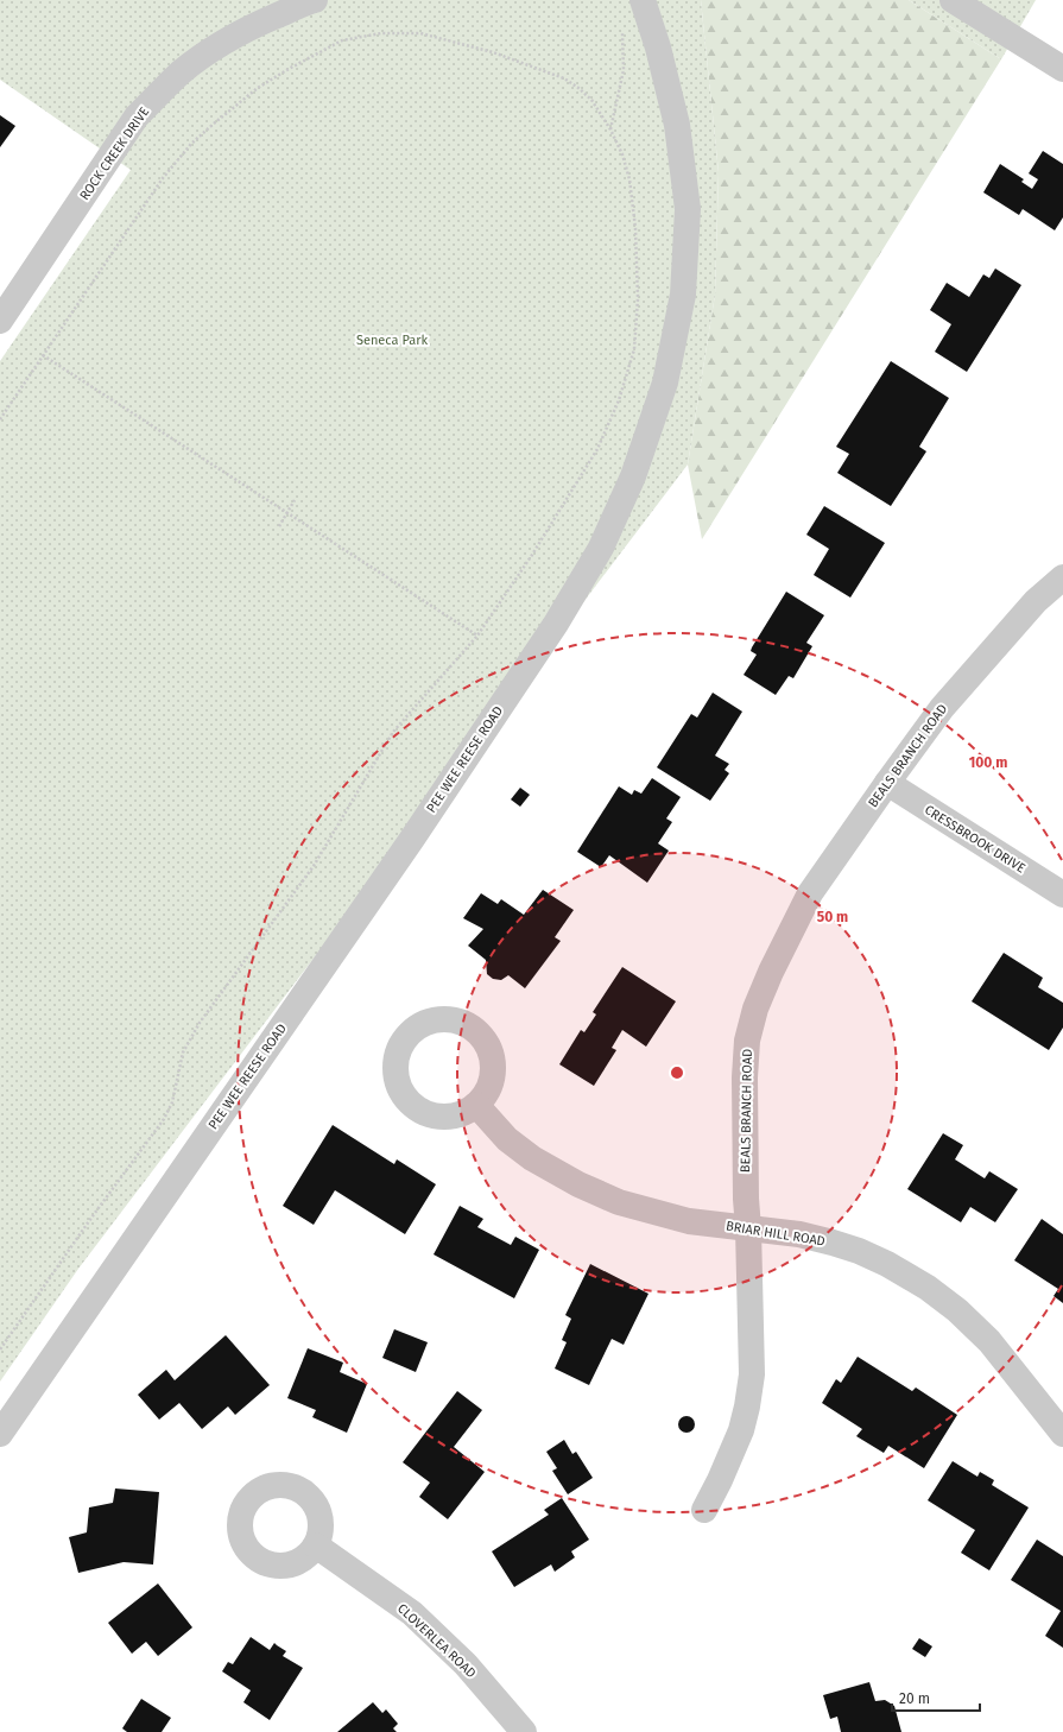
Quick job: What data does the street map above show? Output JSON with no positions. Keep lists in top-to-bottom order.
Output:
{
  "streets": {
    "street": [
      "ROCK CREEK DRIVE",
      "BEALS BRANCH ROAD",
      "PEE WEE REESE ROAD",
      "CRESSBROOK DRIVE",
      "BRIAR HILL ROAD",
      "CLOVERLEA ROAD"
    ]
  },
  "crossings": [
    ["BEALS BRANCH ROAD", "CRESSBROOK DRIVE"],
    ["BEALS BRANCH ROAD", "BRIAR HILL ROAD"]
  ],
  "parks": ["Seneca Park"],
  "scale_bar": "20 m",
  "rings": ["100 m", "50 m"]
}
